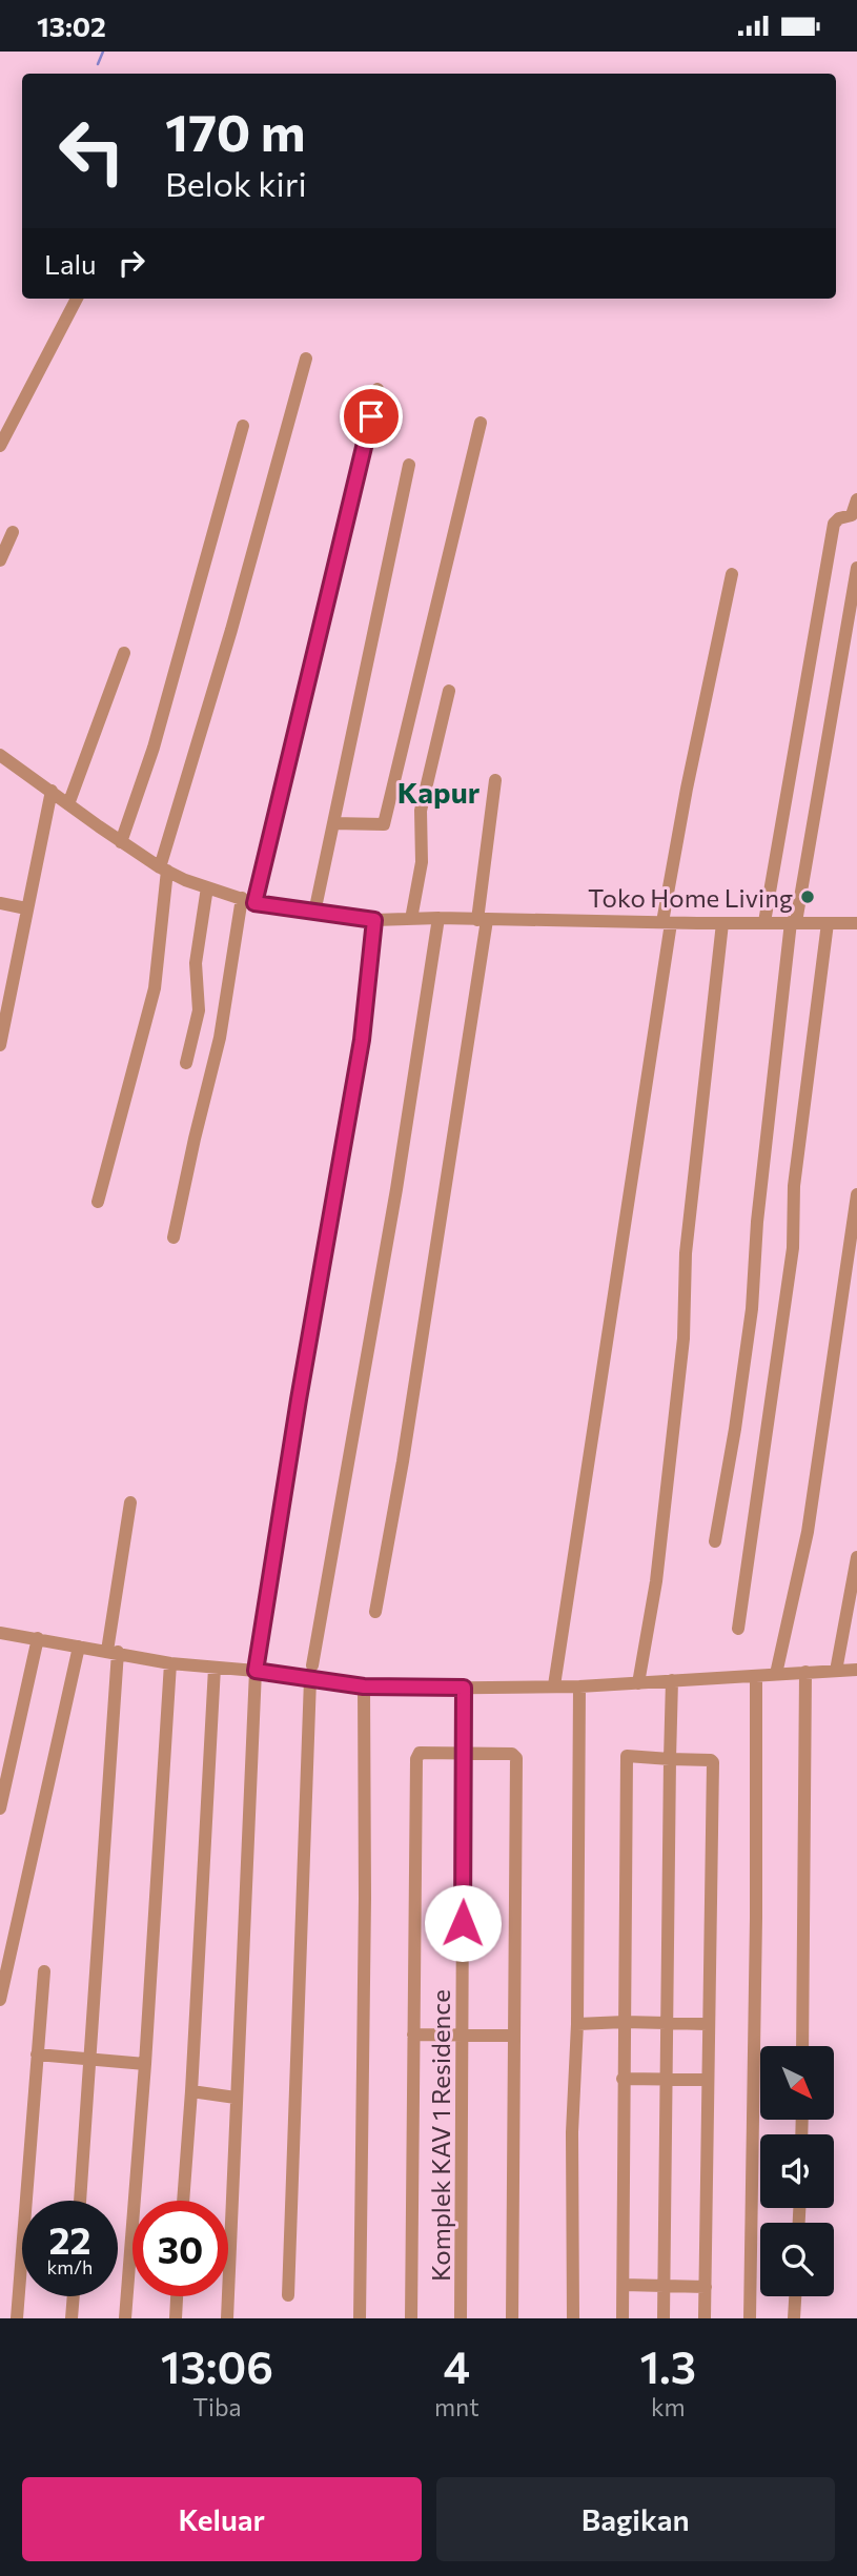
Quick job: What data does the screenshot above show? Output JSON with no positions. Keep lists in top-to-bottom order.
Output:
{
  "streets": {
    "street": ["Komplek KAV 1 Residence"]
  },
  "districts": ["Kapur"],
  "places": ["Toko Home Living"],
  "north": "bottom right",
  "page": {
    "status": "13:02",
    "turn": ["170 m", "Belok kiri"],
    "then": "Lalu",
    "speed": "22 km/h",
    "limit": "30",
    "eta": [
      "13:06",
      "Tiba",
      "4",
      "mnt",
      "1.3",
      "km"
    ],
    "buttons": ["Keluar", "Bagikan"]
  }
}
